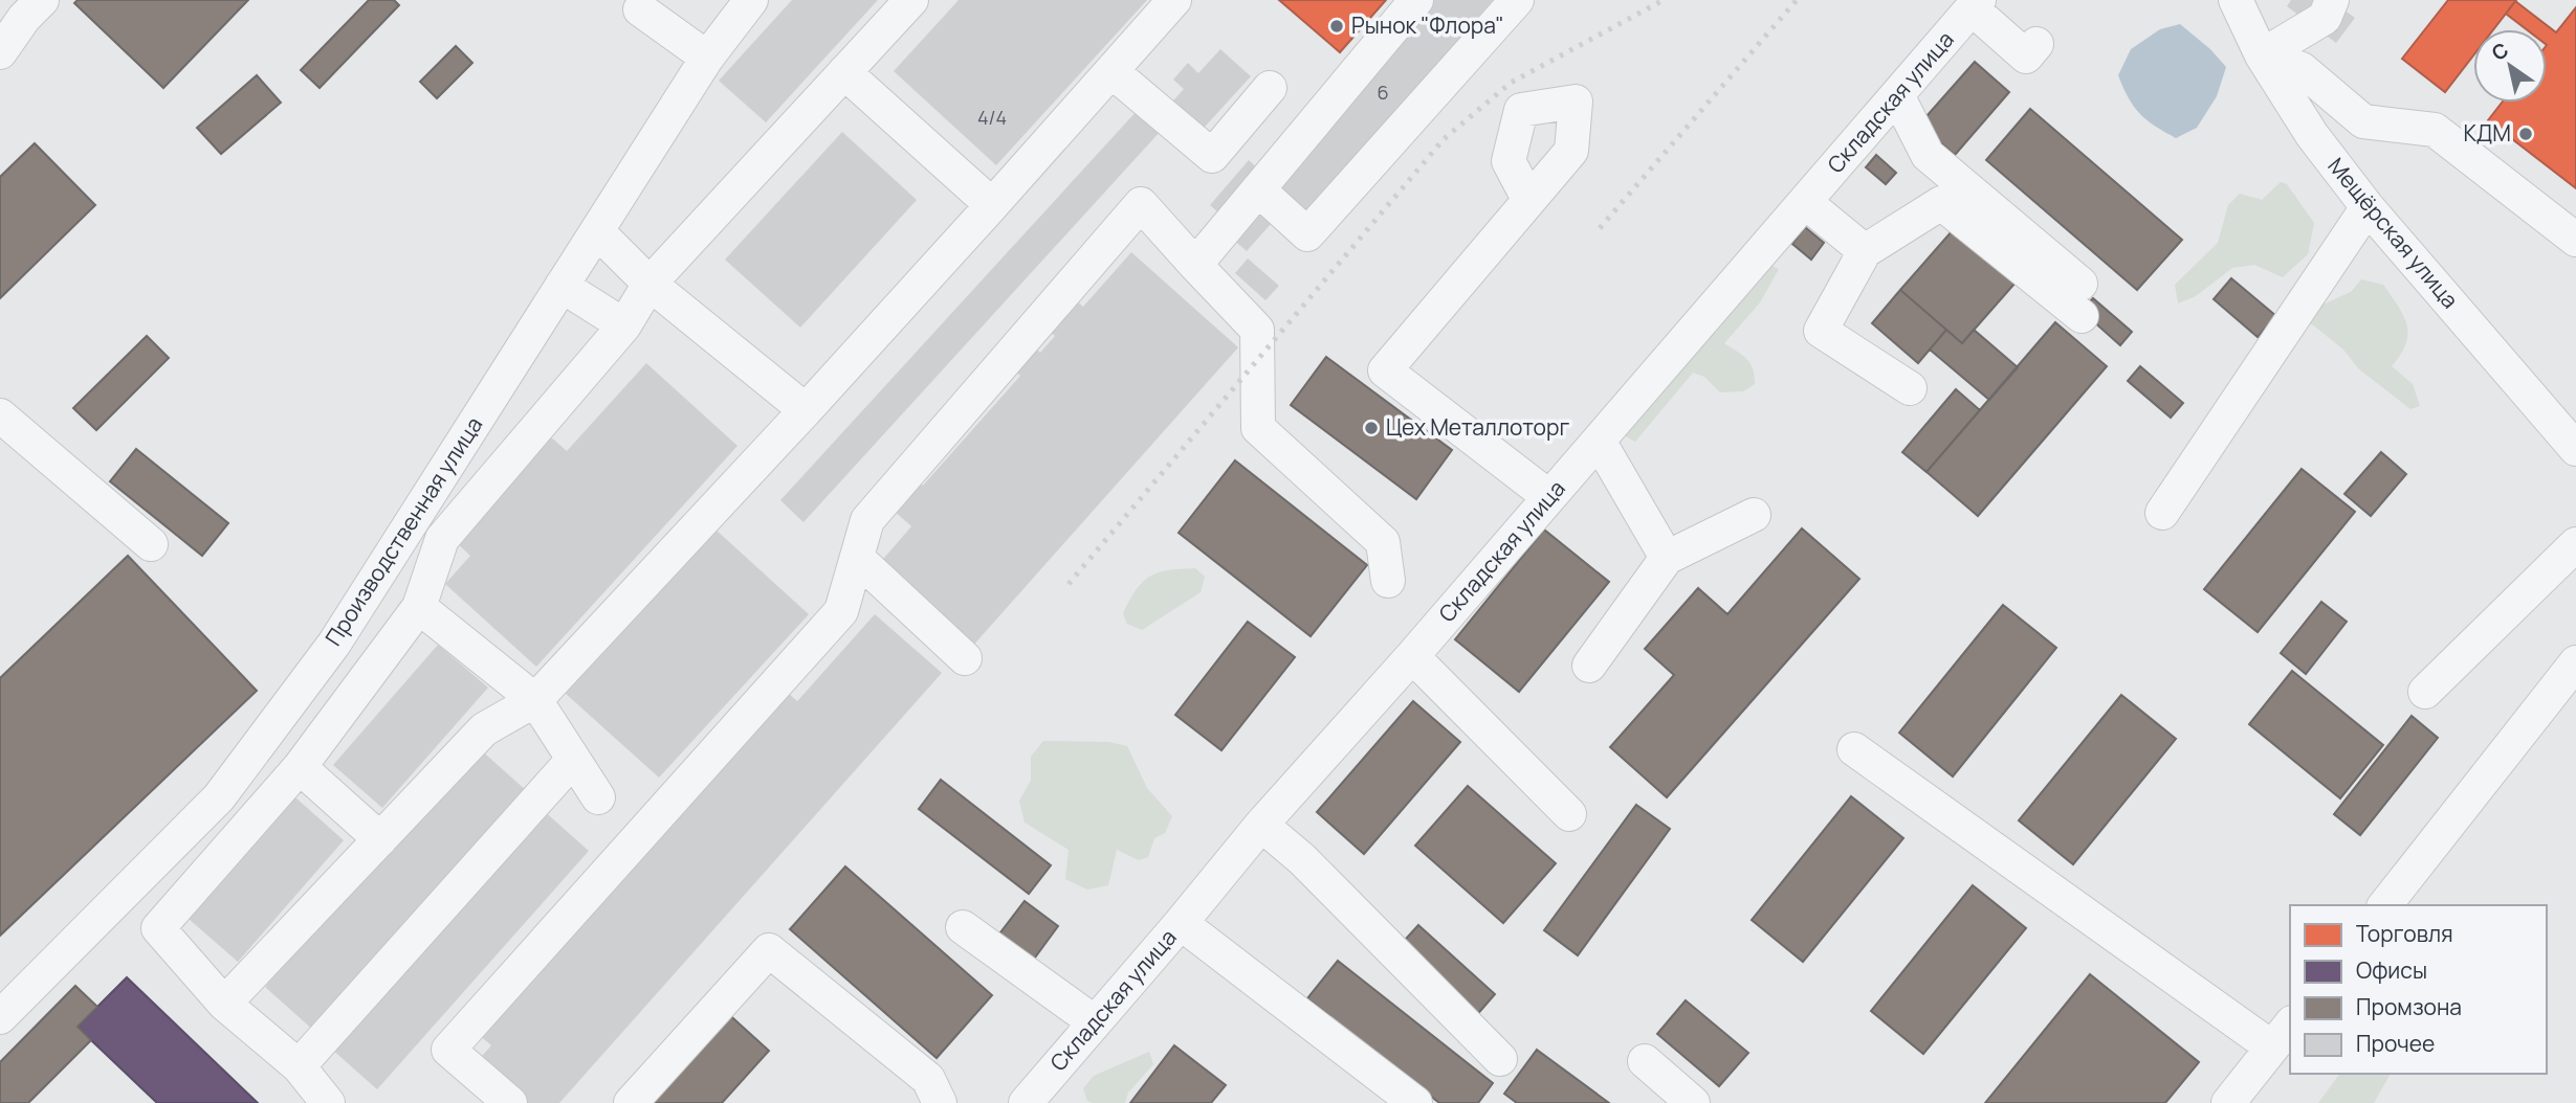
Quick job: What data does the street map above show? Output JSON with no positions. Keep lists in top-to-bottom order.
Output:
{
  "streets": {
    "street": ["Складская улица", "Мещёрская улица", "Производственная улица"]
  },
  "places": ["Рынок \"Флора\"", "КДМ", "Цех Металлоторг"],
  "house_numbers": ["6", "4/4"],
  "legend": [
    "Торговля",
    "Офисы",
    "Промзона",
    "Прочее"
  ],
  "north": "top left"
}
